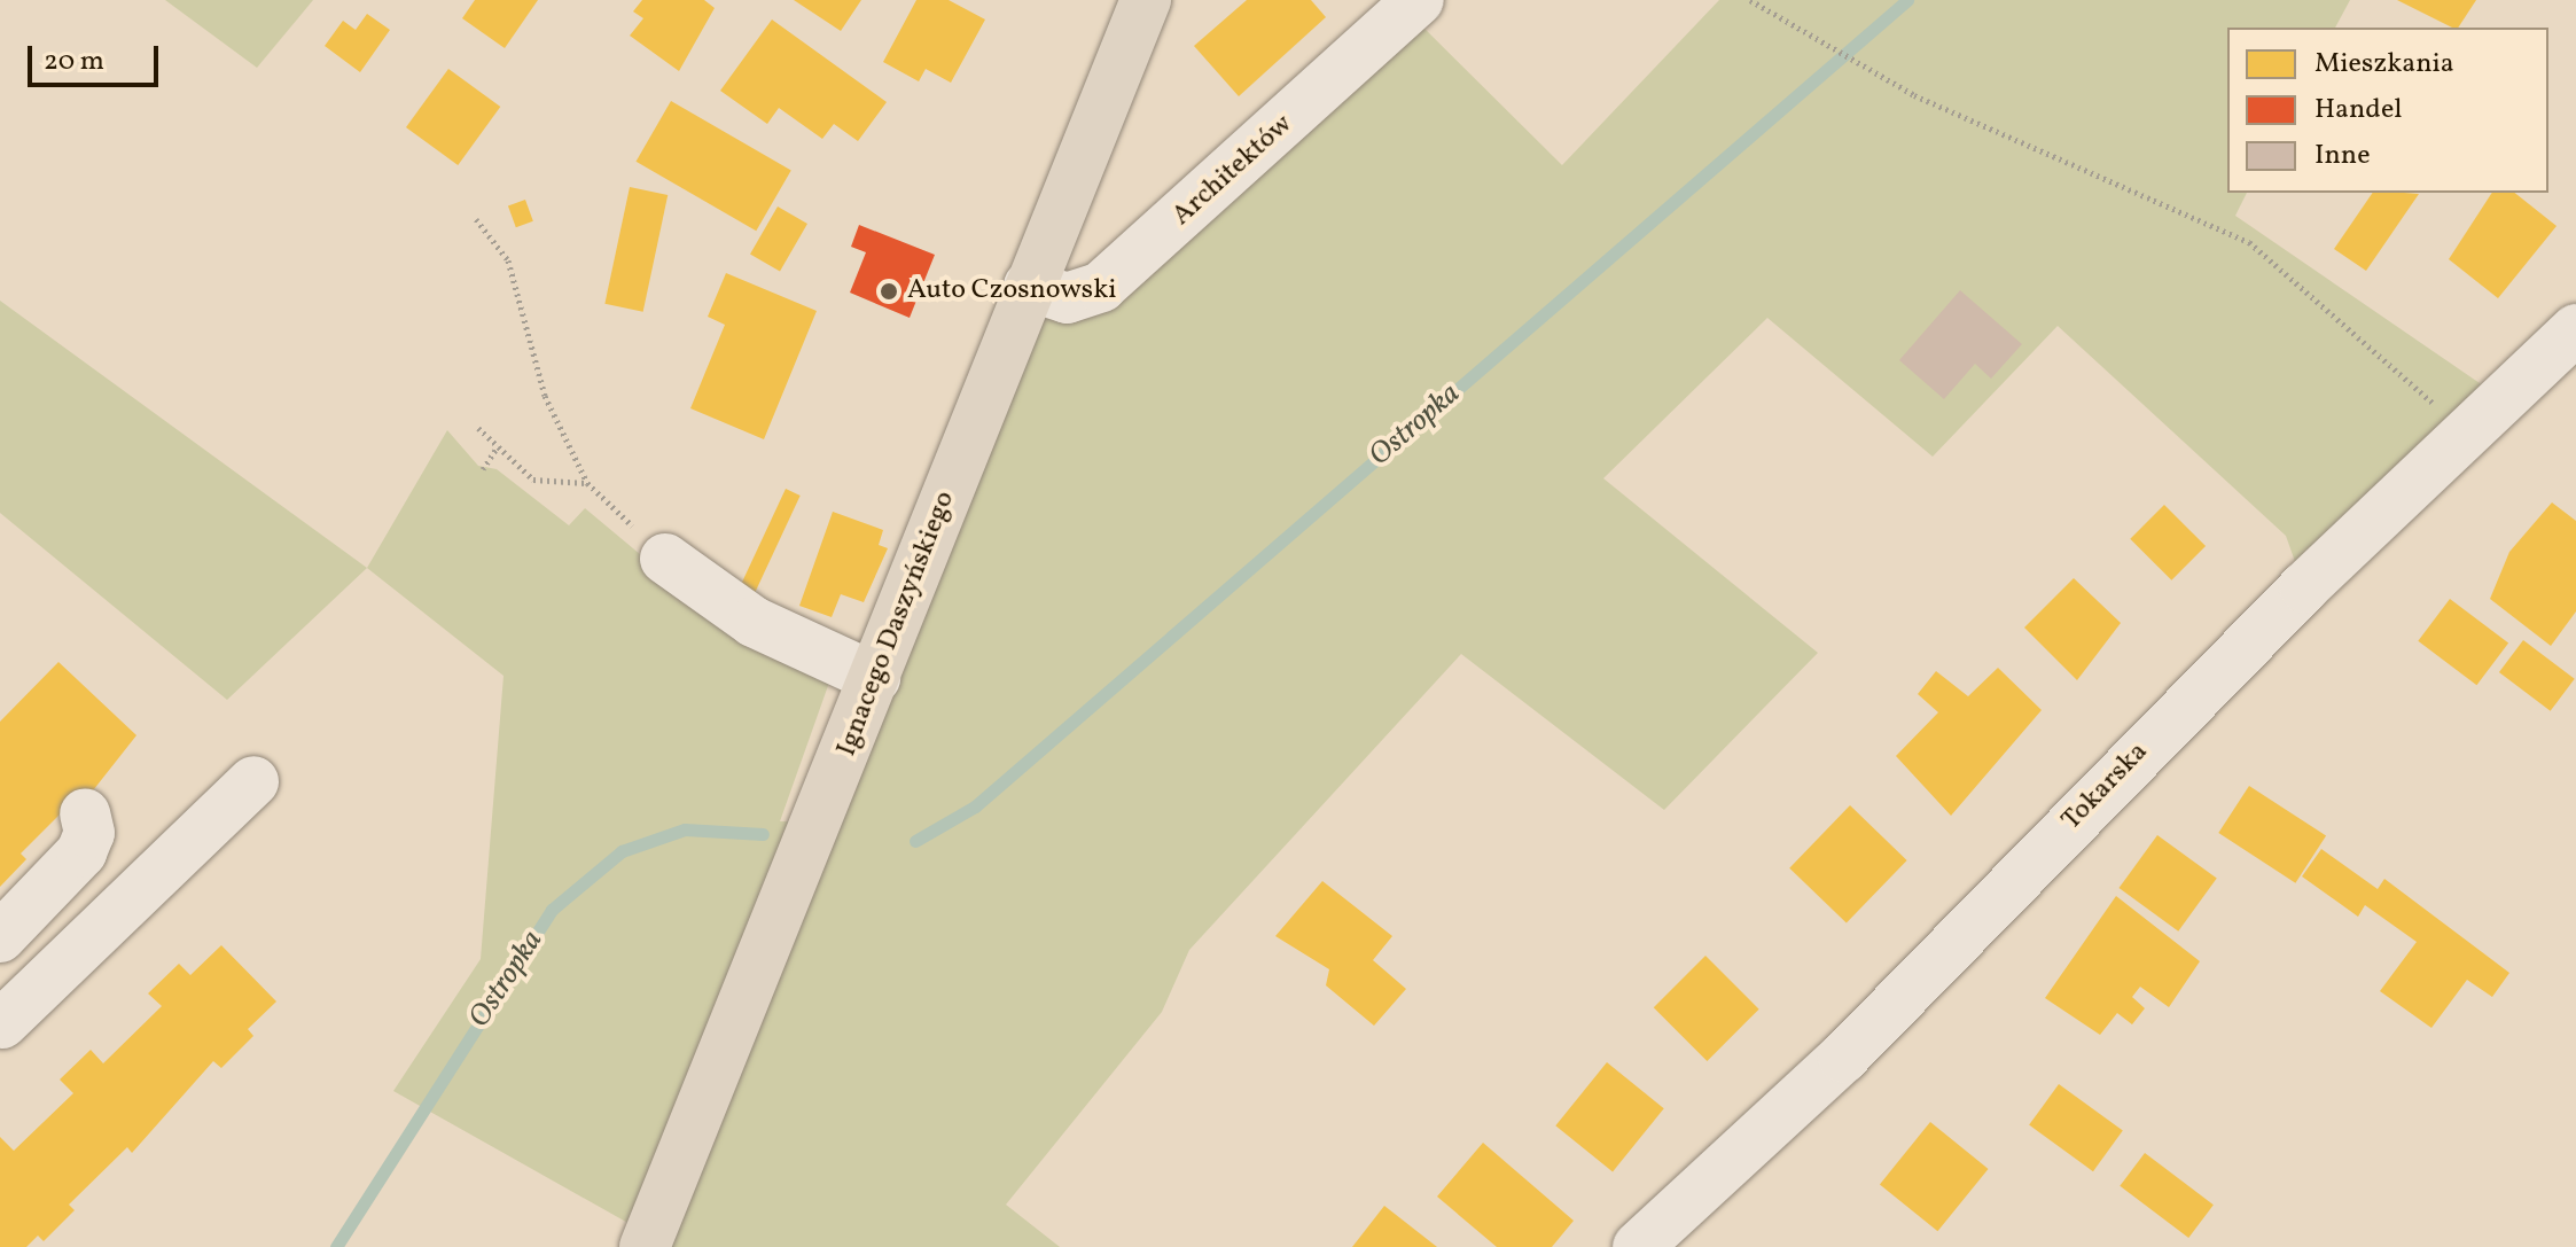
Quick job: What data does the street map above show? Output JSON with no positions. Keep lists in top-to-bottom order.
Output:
{
  "streets": {
    "main road": ["Ignacego Daszyńskiego"],
    "street": ["Architektów", "Tokarska"]
  },
  "crossings": [
    ["Architektów", "Ignacego Daszyńskiego"]
  ],
  "water": ["Ostropka"],
  "places": ["Auto Czosnowski"],
  "legend": ["Mieszkania", "Handel", "Inne"],
  "scale_bar": "20 m"
}
